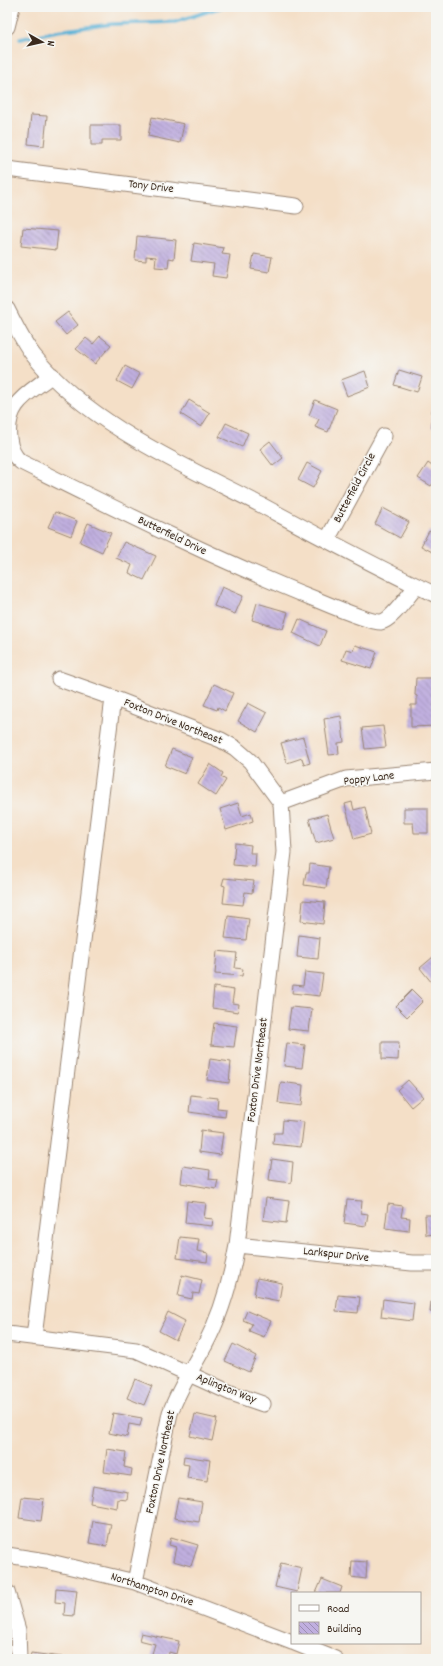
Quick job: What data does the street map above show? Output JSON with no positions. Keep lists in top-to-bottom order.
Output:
{
  "streets": {
    "street": [
      "Tony Drive",
      "Butterfield Circle",
      "Butterfield Drive",
      "Foxton Drive Northeast",
      "Poppy Lane",
      "Larkspur Drive",
      "Aplington Way",
      "Northampton Drive"
    ]
  },
  "crossings": [
    ["Foxton Drive Northeast", "Poppy Lane"],
    ["Foxton Drive Northeast", "Larkspur Drive"],
    ["Foxton Drive Northeast", "Aplington Way"],
    ["Foxton Drive Northeast", "Northampton Drive"]
  ],
  "legend": ["Road", "Building"],
  "north": "right"
}
